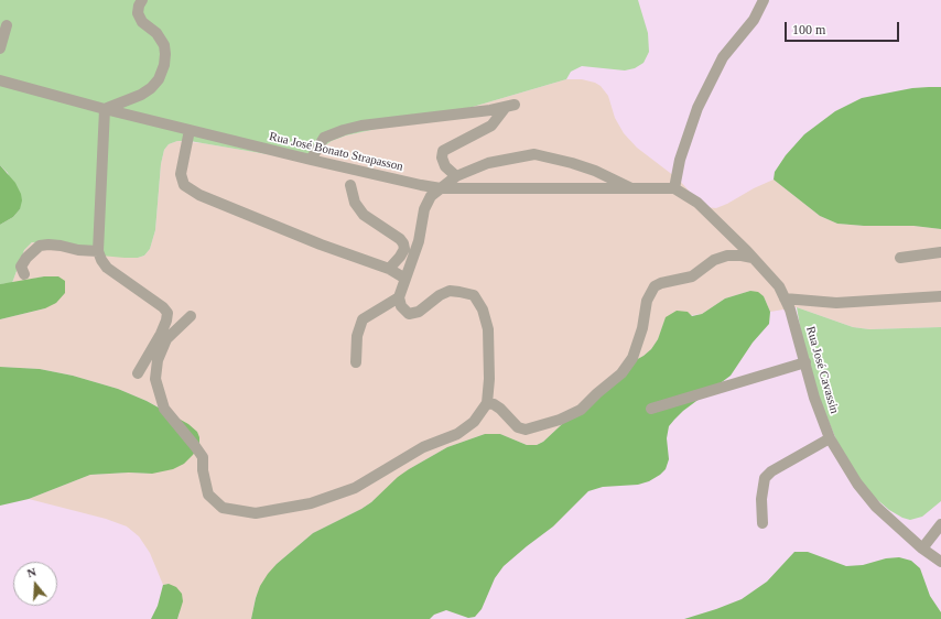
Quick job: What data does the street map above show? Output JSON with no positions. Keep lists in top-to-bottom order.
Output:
{
  "streets": {
    "street": ["Rua José Bonato Strapasson", "Rua José Cavassin"]
  },
  "crossings": [
    ["Rua José Bonato Strapasson", "Rua José Cavassin"]
  ],
  "scale_bar": "100 m",
  "north": "top"
}
